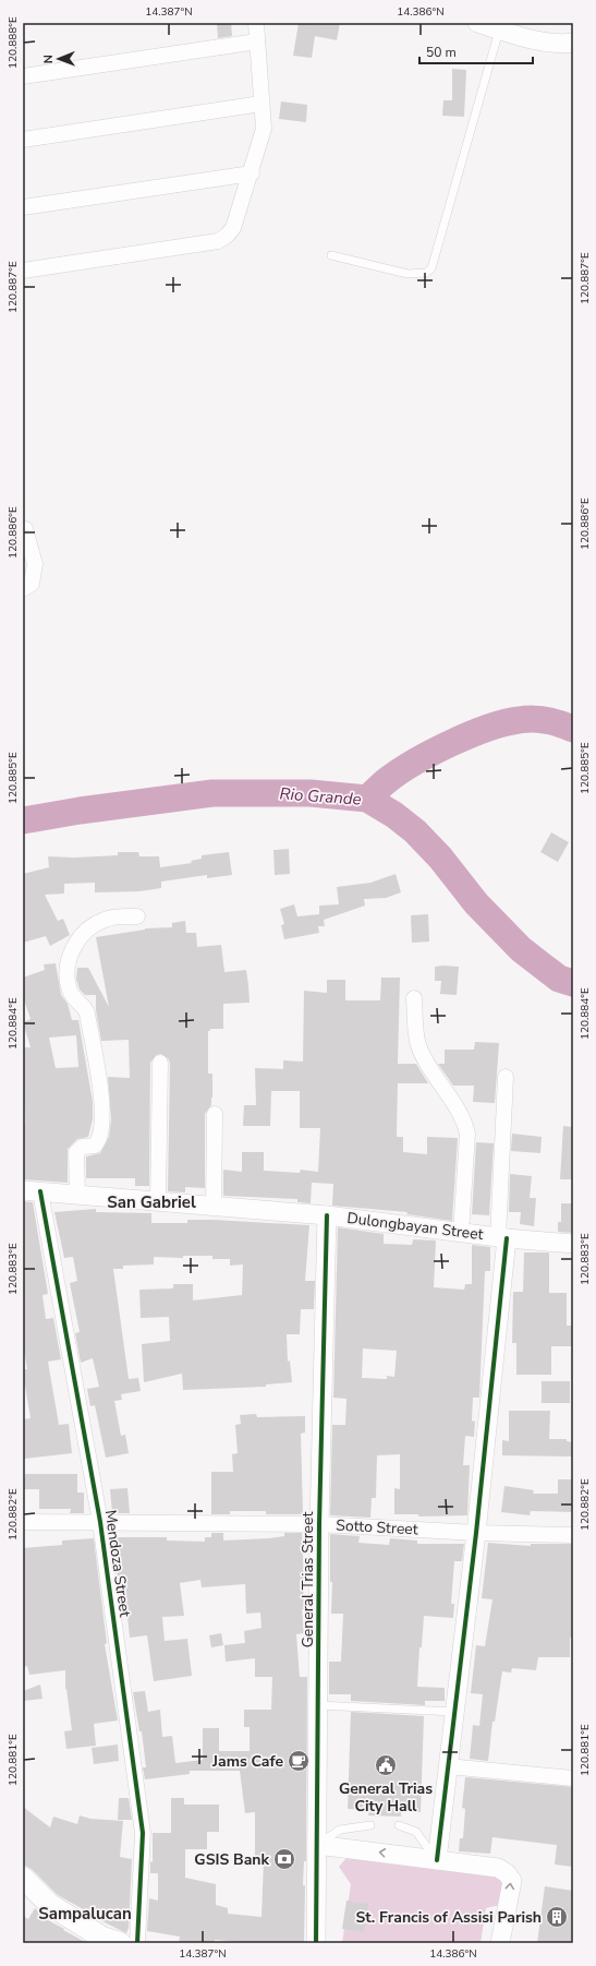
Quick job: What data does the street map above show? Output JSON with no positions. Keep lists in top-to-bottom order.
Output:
{
  "streets": {
    "street": [
      "Dulongbayan Street",
      "Sotto Street",
      "Mendoza Street",
      "General Trias Street"
    ]
  },
  "crossings": [
    ["Dulongbayan Street", "Mendoza Street"],
    ["Dulongbayan Street", "General Trias Street"],
    ["Sotto Street", "Mendoza Street"],
    ["Sotto Street", "General Trias Street"]
  ],
  "districts": ["San Gabriel", "Sampalucan"],
  "water": ["Rio Grande"],
  "places": {
    "cafe": ["Jams Cafe"],
    "public building": ["General Trias City Hall"],
    "bank": ["GSIS Bank"],
    "building": ["St. Francis of Assisi Parish"]
  },
  "scale_bar": "50 m",
  "north": "left",
  "coordinates": [
    "14.387°N",
    "14.386°N",
    "120.888°E",
    "120.887°E",
    "120.886°E",
    "120.885°E",
    "120.884°E",
    "120.883°E",
    "120.882°E",
    "120.881°E"
  ]
}
